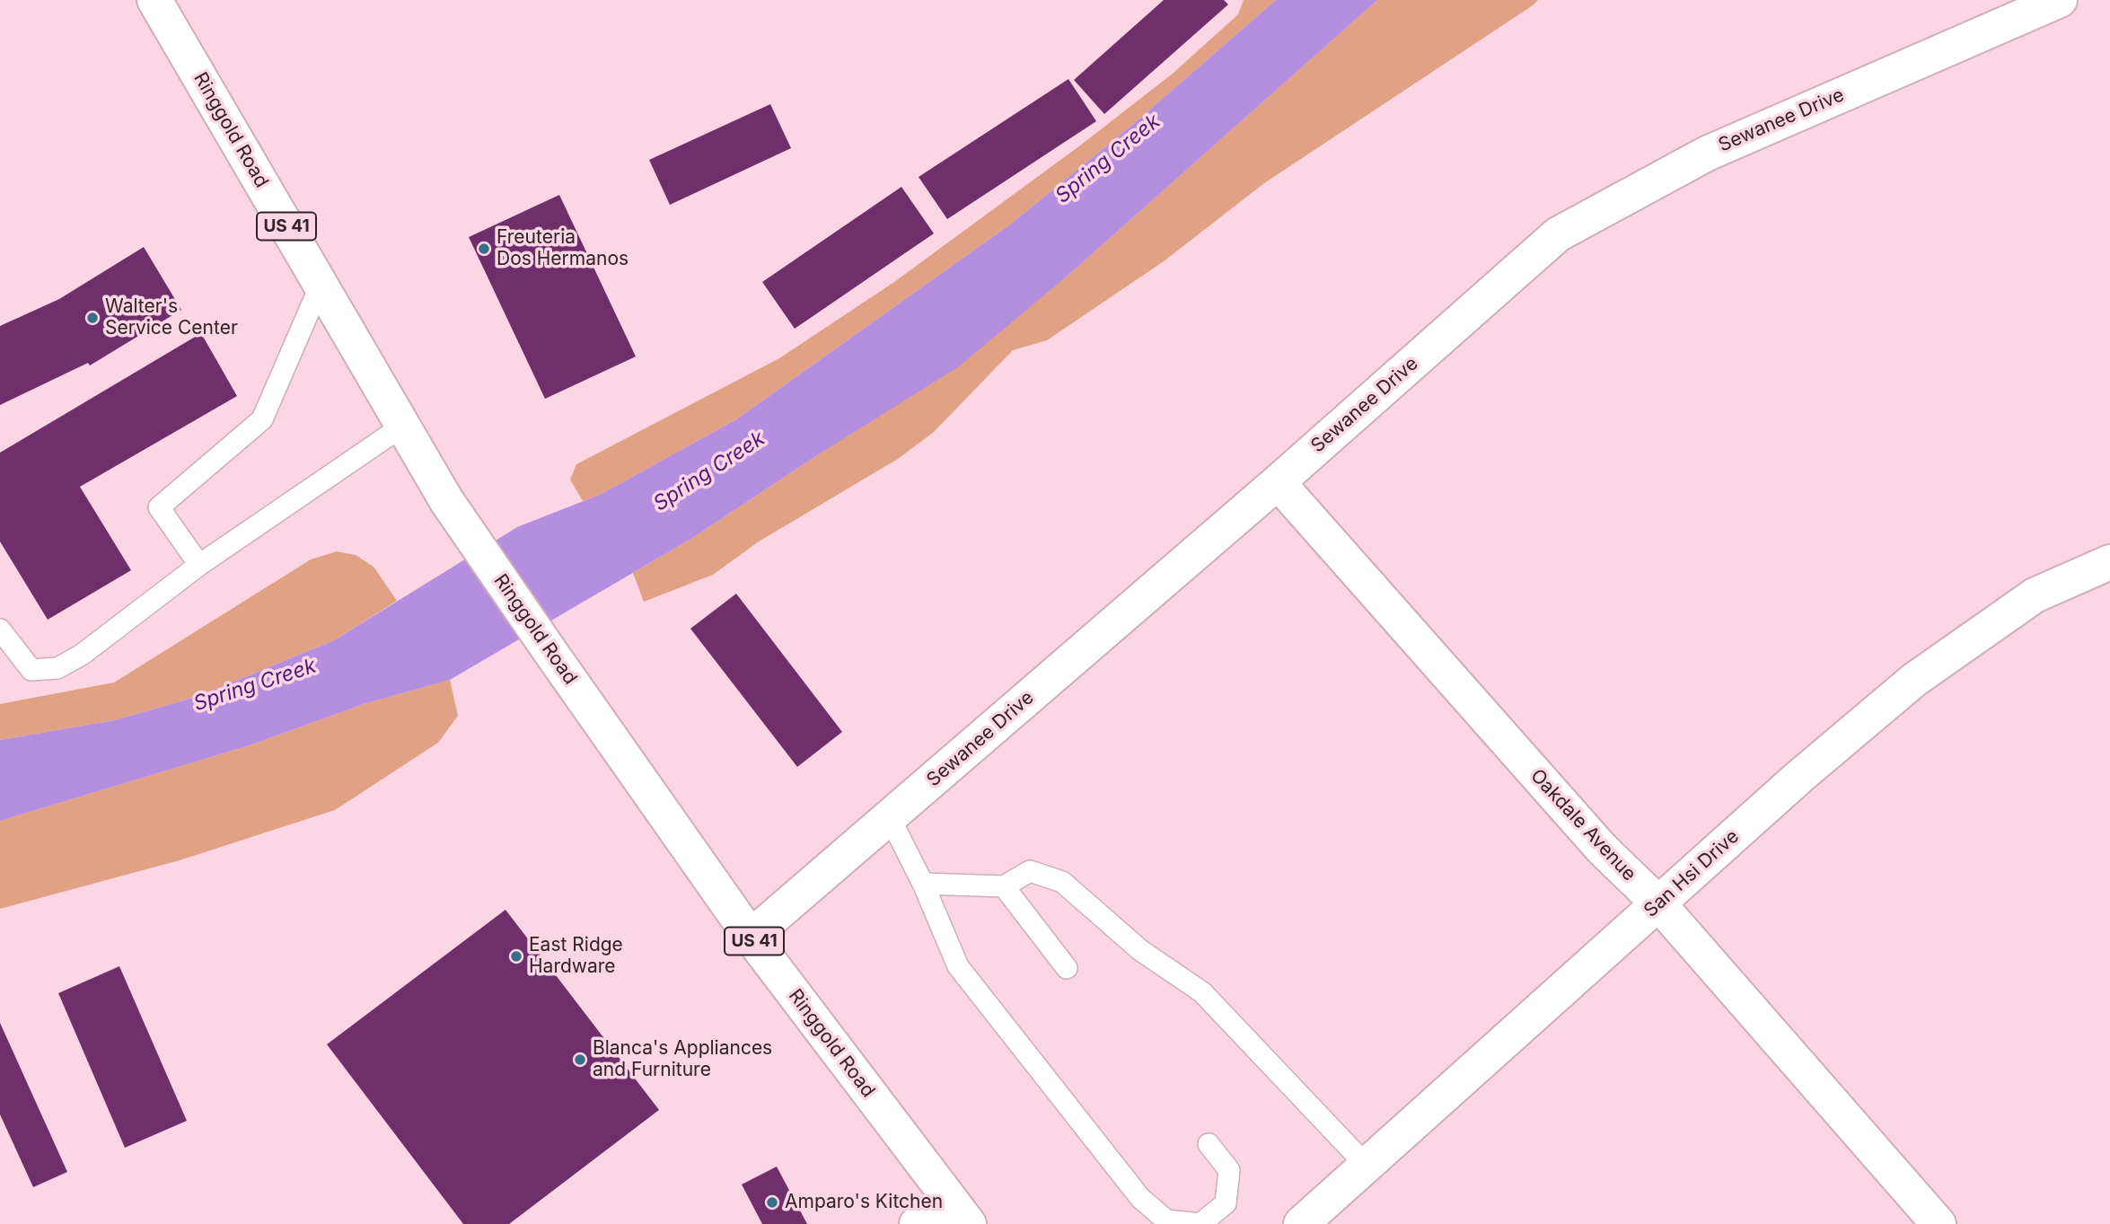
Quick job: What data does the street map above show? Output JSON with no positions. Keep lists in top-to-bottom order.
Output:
{
  "streets": {
    "street": [
      "Sewanee Drive",
      "Ringgold Road",
      "US 41",
      "Oakdale Avenue",
      "San Hsi Drive"
    ]
  },
  "crossings": [
    ["Sewanee Drive", "Ringgold Road"],
    ["Sewanee Drive", "Oakdale Avenue"],
    ["Oakdale Avenue", "San Hsi Drive"]
  ],
  "water": ["Spring Creek"],
  "places": [
    "Freuteria Dos Hermanos",
    "Walter's Service Center",
    "East Ridge Hardware",
    "Blanca's Appliances and Furniture",
    "Amparo's Kitchen"
  ]
}
